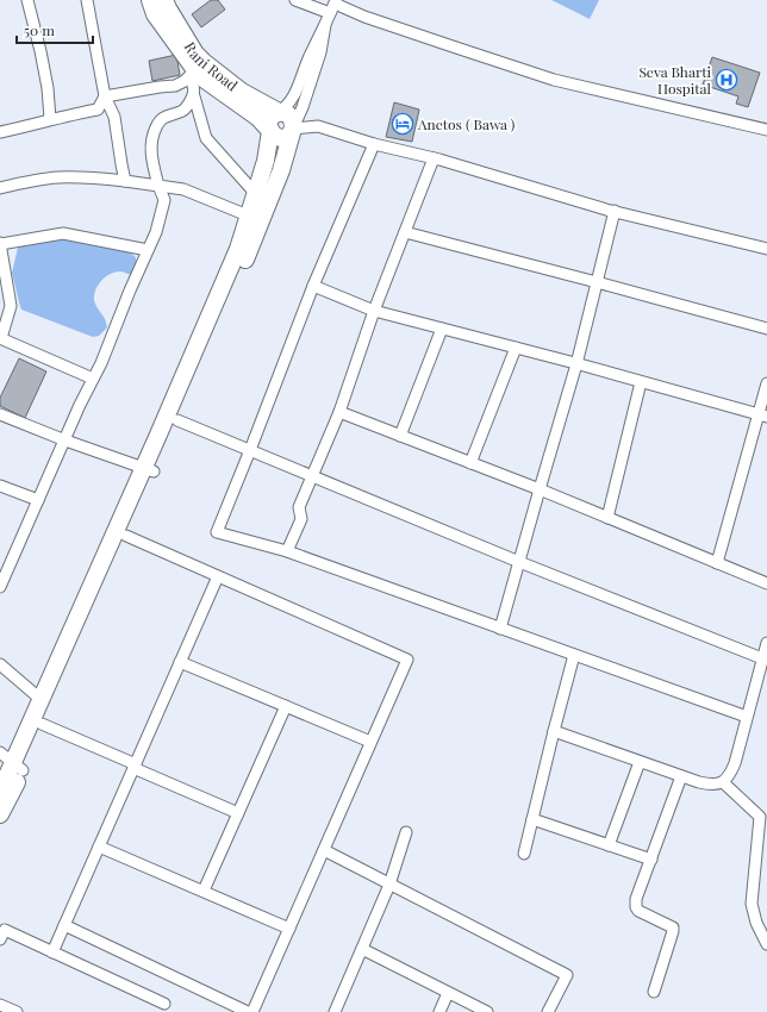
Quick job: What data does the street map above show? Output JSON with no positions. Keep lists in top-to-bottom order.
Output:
{
  "streets": {
    "highway": ["Rani Road"]
  },
  "places": {
    "hospital": ["Seva Bharti Hospital"],
    "hotel": ["Anetos ( Bawa )"]
  },
  "scale_bar": "50 m"
}
